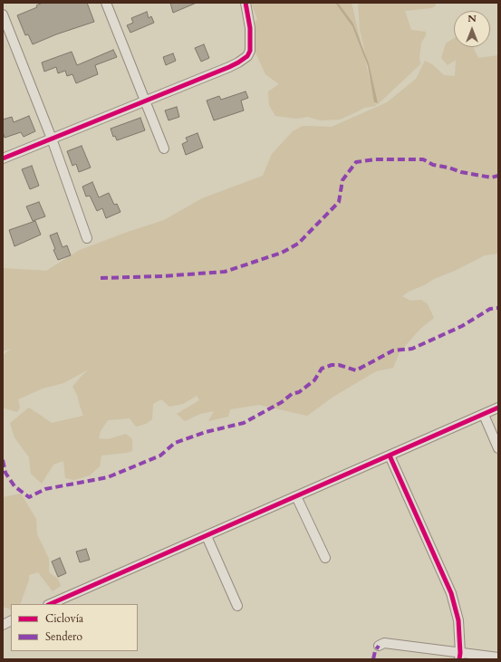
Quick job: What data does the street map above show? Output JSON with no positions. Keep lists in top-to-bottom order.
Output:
{
  "legend": ["Ciclovía", "Sendero"],
  "north": "top"
}
